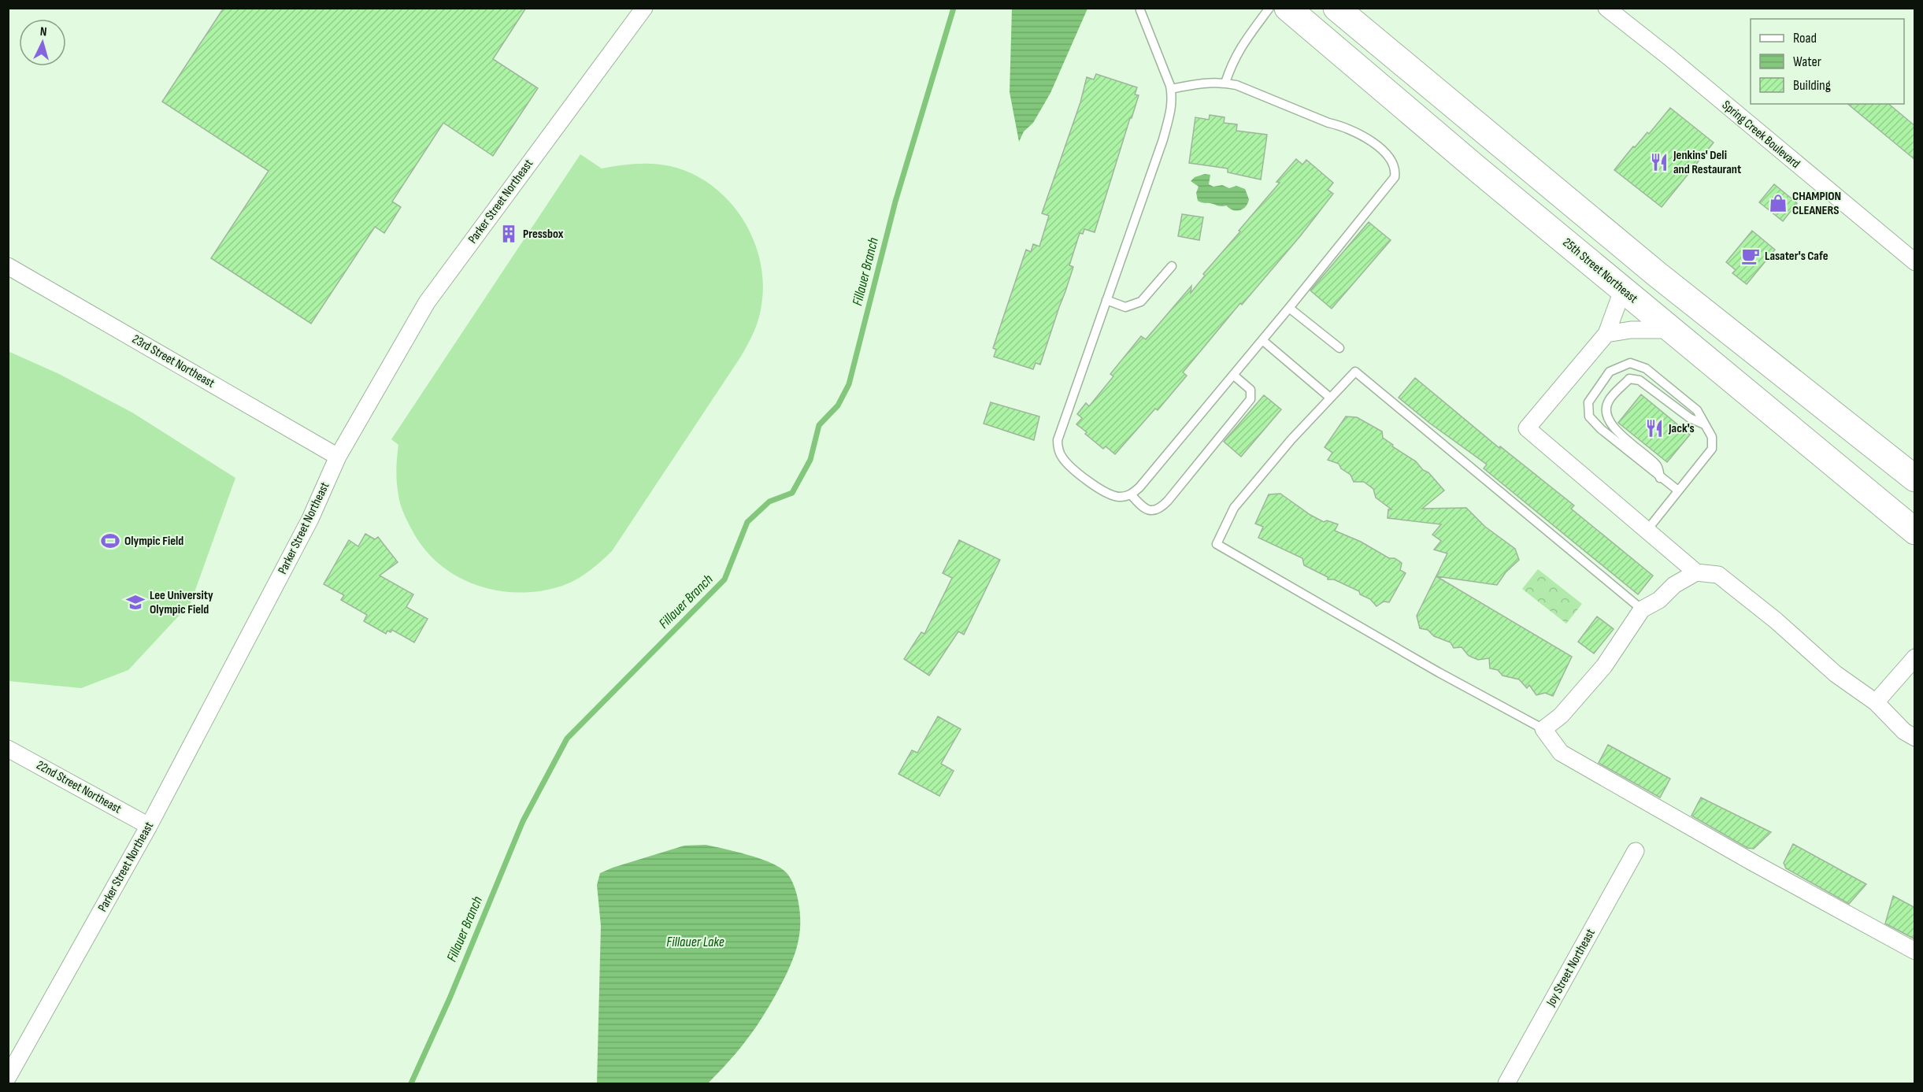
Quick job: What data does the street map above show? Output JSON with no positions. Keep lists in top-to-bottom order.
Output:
{
  "streets": {
    "highway": ["25th Street Northeast"],
    "street": [
      "Spring Creek Boulevard",
      "Parker Street Northeast",
      "23rd Street Northeast",
      "22nd Street Northeast",
      "Joy Street Northeast"
    ]
  },
  "crossings": [
    ["Parker Street Northeast", "23rd Street Northeast"],
    ["Parker Street Northeast", "22nd Street Northeast"]
  ],
  "water": ["Fillauer Branch", "Fillauer Lake"],
  "places": {
    "restaurant": ["Jenkins' Deli and Restaurant", "Jack's"],
    "shop": ["CHAMPION CLEANERS"],
    "building": ["Pressbox"],
    "cafe": ["Lasater's Cafe"],
    "sports": ["Olympic Field"],
    "school or university": ["Lee University Olympic Field"]
  },
  "legend": ["Road", "Water", "Building"],
  "north": "top"
}
